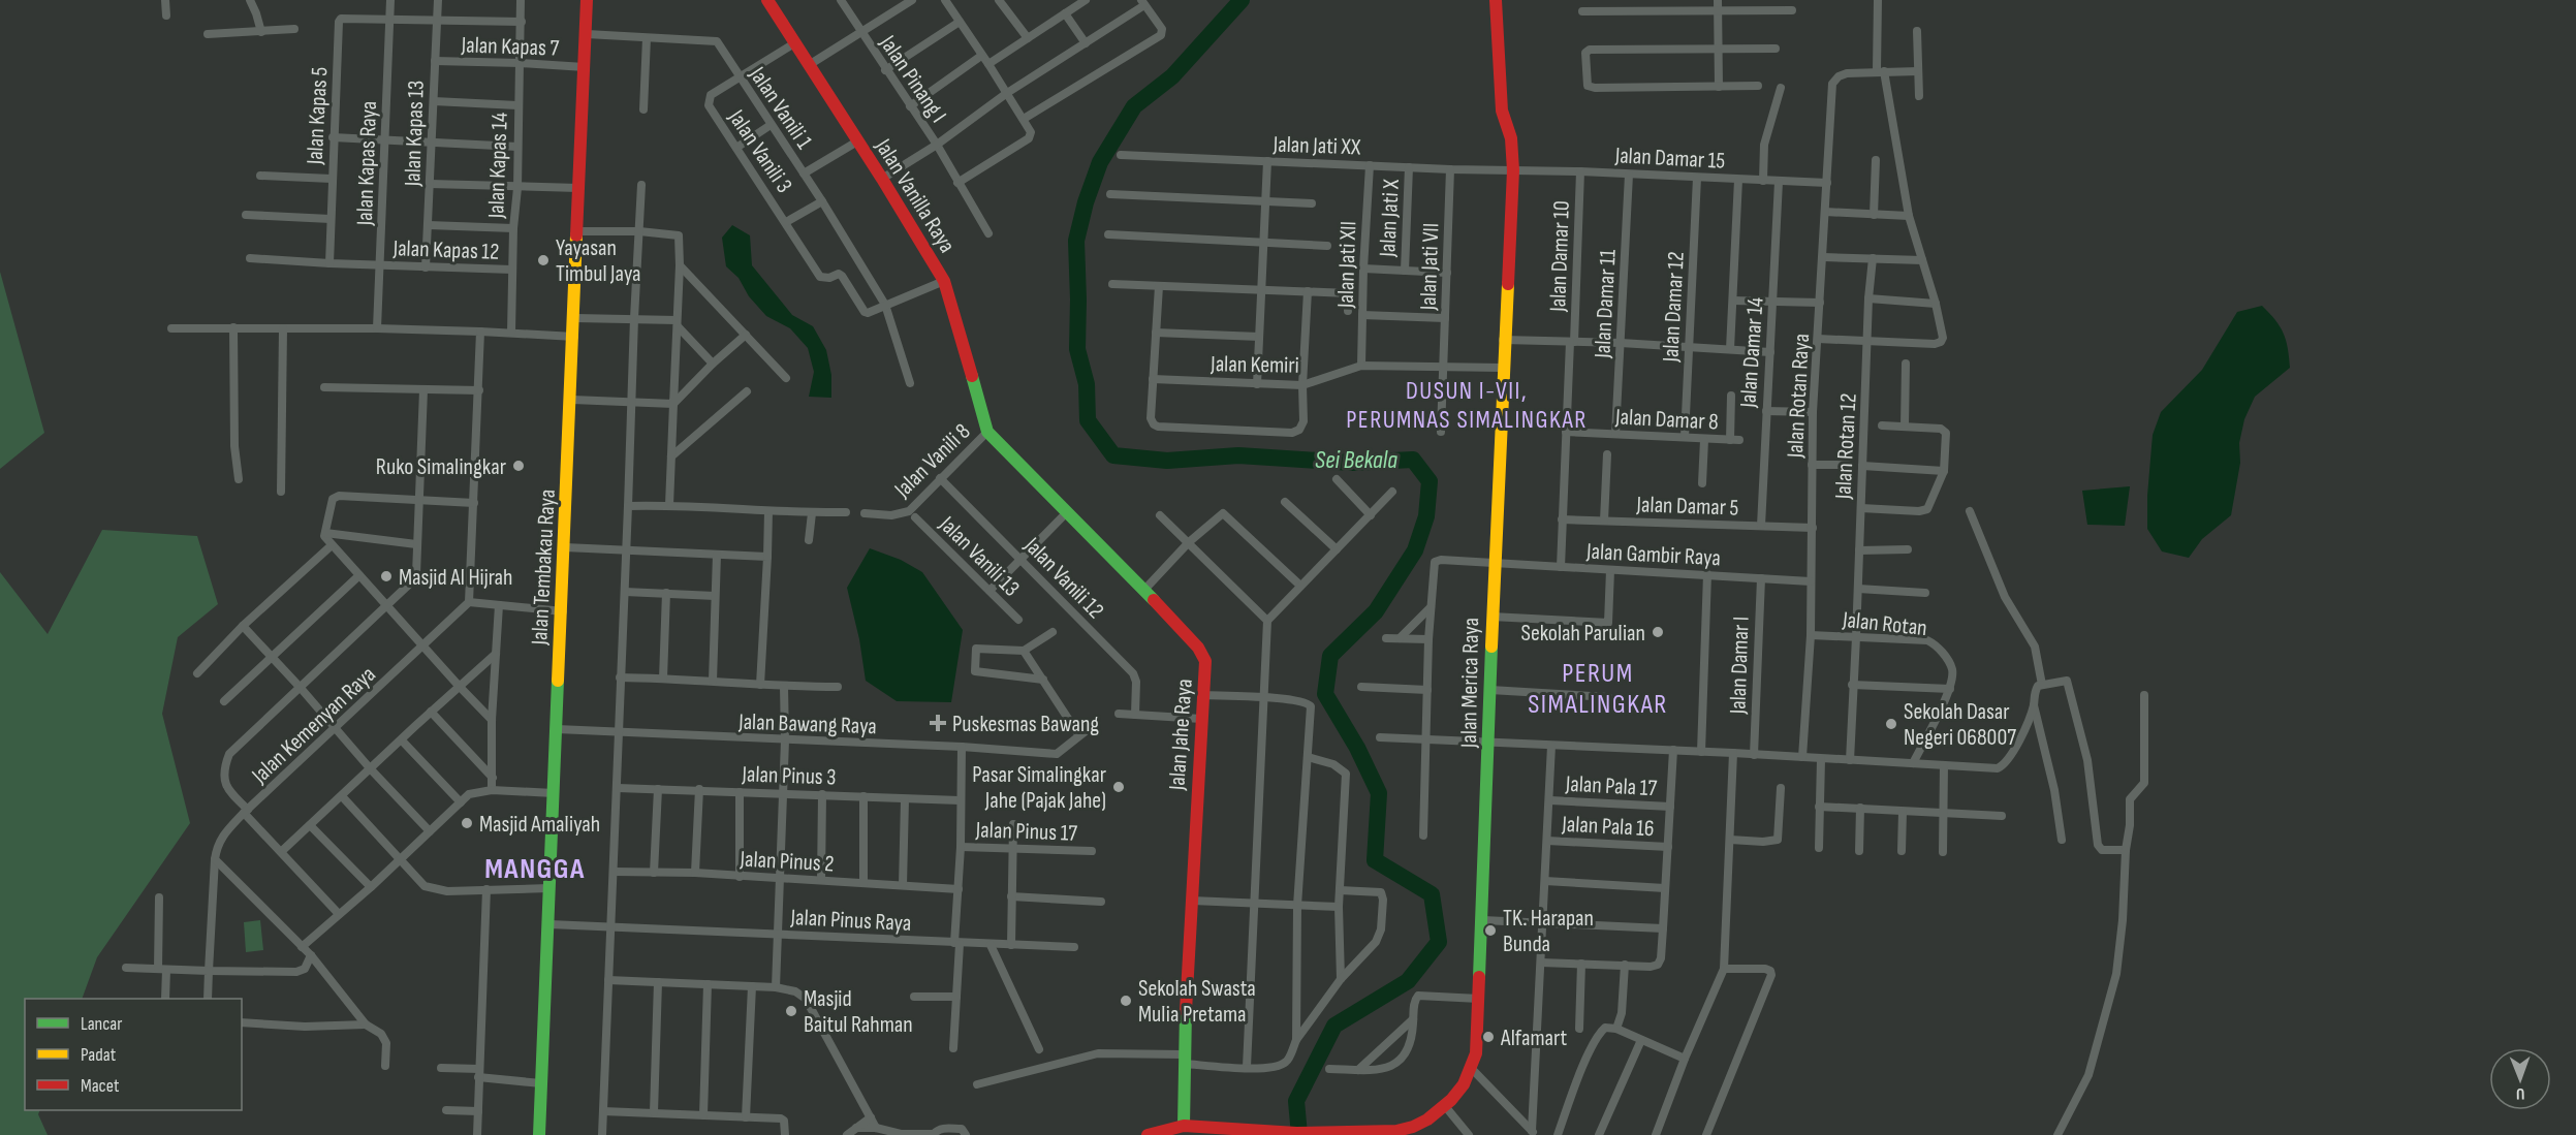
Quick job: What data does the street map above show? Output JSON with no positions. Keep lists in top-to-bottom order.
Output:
{
  "streets": {
    "street": [
      "Jalan Kapas 7",
      "Jalan Pinang I",
      "Jalan Vanili 1",
      "Jalan Kapas 5",
      "Jalan Kapas 13",
      "Jalan Jati XX",
      "Jalan Vanili 3",
      "Jalan Damar 15",
      "Jalan Kapas Raya",
      "Jalan Kapas 14",
      "Jalan Vanilla Raya",
      "Jalan Jati X",
      "Jalan Kapas 12",
      "Jalan Damar 10",
      "Jalan Jati XII",
      "Jalan Jati VII",
      "Jalan Damar 11",
      "Jalan Damar 12",
      "Jalan Damar 14",
      "Jalan Kemiri",
      "Jalan Rotan Raya",
      "Jalan Damar 8",
      "Jalan Rotan 12",
      "Jalan Vanili 8",
      "Jalan Damar 5",
      "Jalan Gambir Raya",
      "Jalan Vanili 13",
      "Jalan Tembakau Raya",
      "Jalan Vanili 12",
      "Jalan Rotan",
      "Jalan Damar I",
      "Jalan Merica Raya",
      "Jalan Bawang Raya",
      "Jalan Kemenyan Raya",
      "Jalan Jahe Raya",
      "Jalan Pinus 3",
      "Jalan Pala 17",
      "Jalan Pala 16",
      "Jalan Pinus 17",
      "Jalan Pinus 2",
      "Jalan Pinus Raya"
    ]
  },
  "crossings": [
    ["Jalan Kapas 7", "Jalan Kapas 13"],
    ["Jalan Kapas 7", "Jalan Kapas 14"],
    ["Jalan Kapas 7", "Jalan Tembakau Raya"],
    ["Jalan Vanili 1", "Jalan Vanili 3"],
    ["Jalan Vanili 1", "Jalan Tembakau Raya"],
    ["Jalan Kapas 5", "Jalan Kapas Raya"],
    ["Jalan Kapas 5", "Jalan Kapas 12"],
    ["Jalan Kapas 13", "Jalan Kapas 12"],
    ["Jalan Jati XX", "Jalan Damar 15"],
    ["Jalan Jati XX", "Jalan Jati X"],
    ["Jalan Jati XX", "Jalan Jati XII"],
    ["Jalan Jati XX", "Jalan Jati VII"],
    ["Jalan Jati XX", "Jalan Merica Raya"],
    ["Jalan Vanili 3", "Jalan Vanilla Raya"],
    ["Jalan Damar 15", "Jalan Damar 10"],
    ["Jalan Damar 15", "Jalan Damar 11"],
    ["Jalan Damar 15", "Jalan Damar 12"],
    ["Jalan Damar 15", "Jalan Damar 14"],
    ["Jalan Damar 15", "Jalan Rotan Raya"],
    ["Jalan Damar 15", "Jalan Merica Raya"],
    ["Jalan Kapas Raya", "Jalan Kapas 12"],
    ["Jalan Kapas 14", "Jalan Kapas 12"],
    ["Jalan Vanilla Raya", "Jalan Vanili 8"],
    ["Jalan Vanilla Raya", "Jalan Jahe Raya"],
    ["Jalan Damar 10", "Jalan Damar 8"],
    ["Jalan Damar 10", "Jalan Damar 5"],
    ["Jalan Damar 10", "Jalan Gambir Raya"],
    ["Jalan Jati XII", "Jalan Kemiri"],
    ["Jalan Jati VII", "Jalan Kemiri"],
    ["Jalan Damar 11", "Jalan Damar 8"],
    ["Jalan Damar 12", "Jalan Damar 8"],
    ["Jalan Damar 14", "Jalan Damar 5"],
    ["Jalan Kemiri", "Jalan Merica Raya"],
    ["Jalan Rotan Raya", "Jalan Damar 5"],
    ["Jalan Rotan Raya", "Jalan Gambir Raya"],
    ["Jalan Rotan Raya", "Jalan Rotan"],
    ["Jalan Rotan 12", "Jalan Rotan"],
    ["Jalan Vanili 8", "Jalan Vanili 12"],
    ["Jalan Vanili 8", "Jalan Jahe Raya"],
    ["Jalan Gambir Raya", "Jalan Damar I"],
    ["Jalan Gambir Raya", "Jalan Merica Raya"],
    ["Jalan Tembakau Raya", "Jalan Bawang Raya"],
    ["Jalan Tembakau Raya", "Jalan Pinus Raya"],
    ["Jalan Merica Raya", "Jalan Jahe Raya"]
  ],
  "districts": ["DUSUN I-VII, PERUMNAS SIMALINGKAR", "PERUM SIMALINGKAR", "MANGGA"],
  "water": ["Sei Bekala"],
  "places": {
    "other": [
      "Yayasan Timbul Jaya",
      "Ruko Simalingkar",
      "Masjid Al Hijrah",
      "Sekolah Parulian",
      "Sekolah Dasar Negeri 068007",
      "Pasar Simalingkar Jahe (Pajak Jahe)",
      "Masjid Amaliyah",
      "TK. Harapan Bunda",
      "Sekolah Swasta Mulia Pretama",
      "Masjid Baitul Rahman",
      "Alfamart"
    ],
    "health": ["Puskesmas Bawang"]
  },
  "legend": ["Lancar", "Padat", "Macet"],
  "north": "bottom"
}
